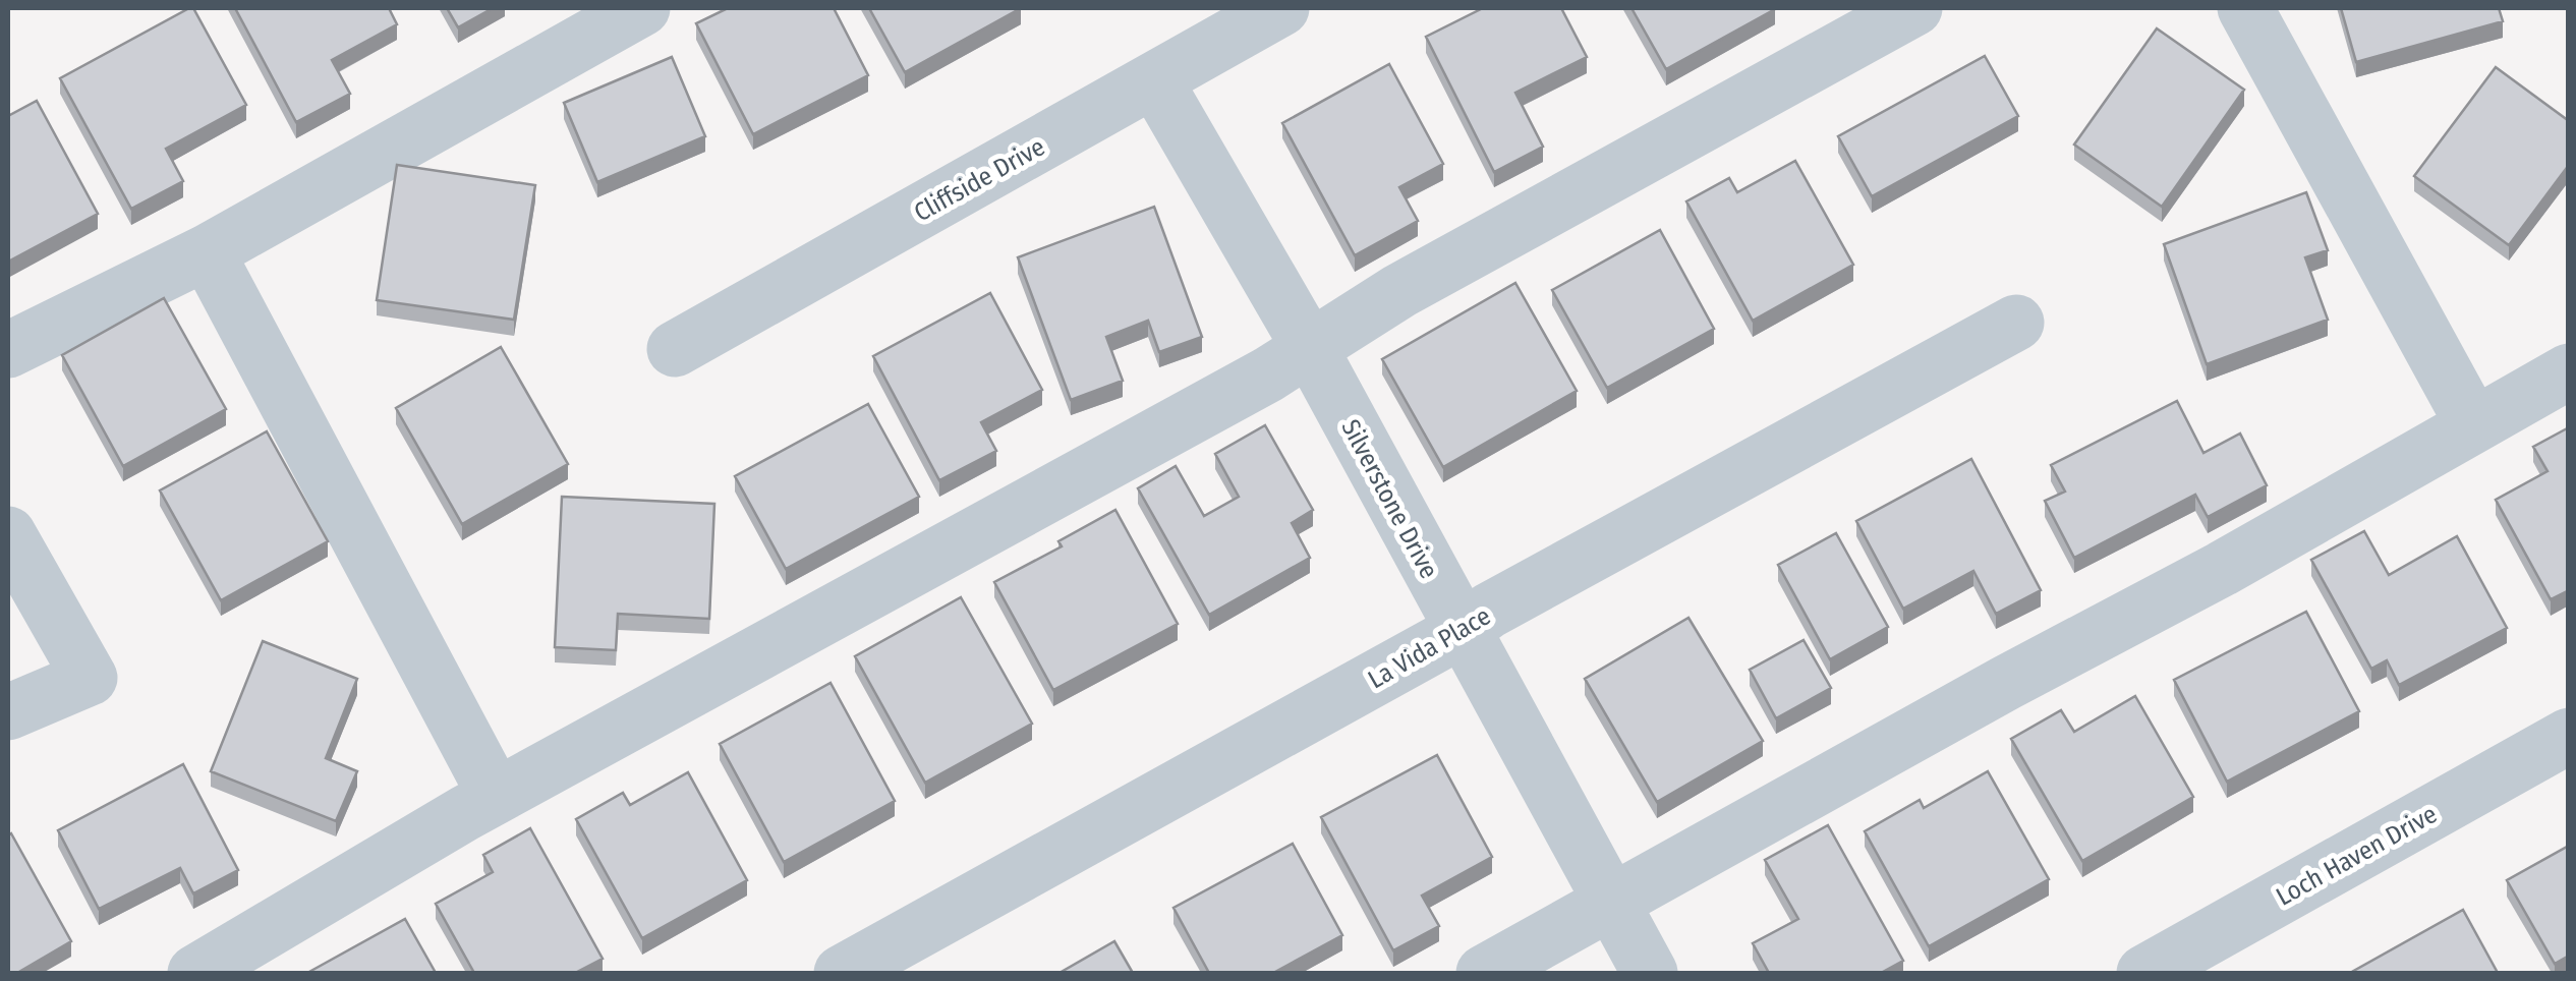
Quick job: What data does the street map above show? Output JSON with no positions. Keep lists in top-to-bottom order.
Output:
{
  "streets": {
    "street": [
      "Cliffside Drive",
      "Silverstone Drive",
      "La Vida Place",
      "Loch Haven Drive"
    ]
  },
  "crossings": [
    ["Cliffside Drive", "Silverstone Drive"],
    ["Silverstone Drive", "La Vida Place"]
  ]
}
